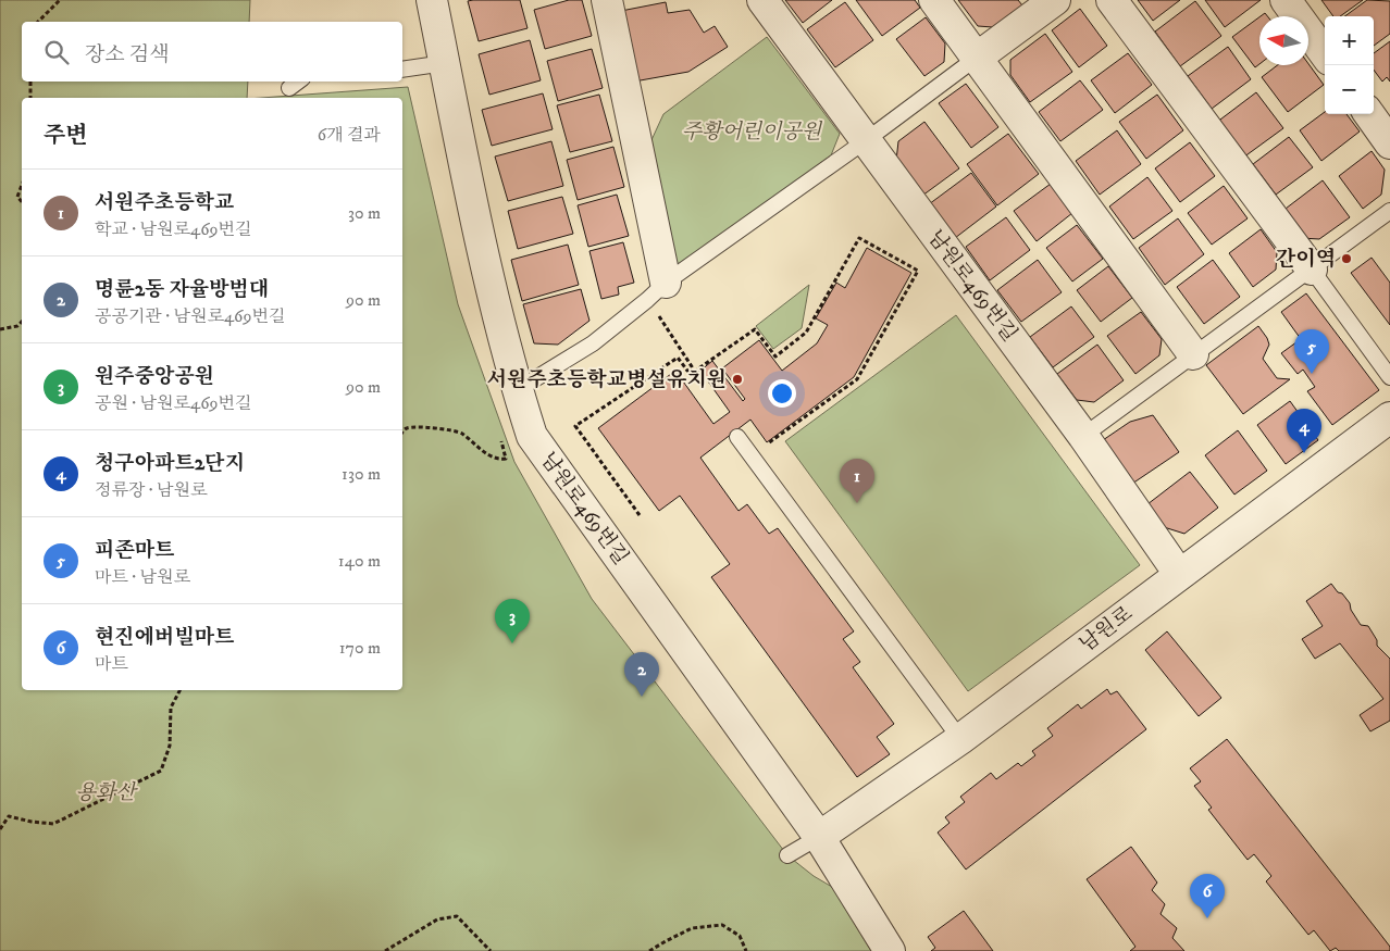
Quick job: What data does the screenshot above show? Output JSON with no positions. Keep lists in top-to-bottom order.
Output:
{
  "streets": {
    "street": ["남원로469번길", "남원로"]
  },
  "crossings": [
    ["남원로469번길", "남원로"]
  ],
  "parks": ["주황어린이공원", "용화산"],
  "places": ["간이역", "서원주초등학교병설유치원"],
  "north": "left",
  "page": {
    "map_buttons": ["+", "−"],
    "search": "장소 검색",
    "heading": ["주변", "6개 결과"],
    "list": [
      {
        "mark": "1",
        "name": "서원주초등학교",
        "note": "학교 · 남원로469번길",
        "value": "30 m"
      },
      {
        "mark": "2",
        "name": "명륜2동 자율방범대",
        "note": "공공기관 · 남원로469번길",
        "value": "90 m"
      },
      {
        "mark": "3",
        "name": "원주중앙공원",
        "note": "공원 · 남원로469번길",
        "value": "90 m"
      },
      {
        "mark": "4",
        "name": "청구아파트2단지",
        "note": "정류장 · 남원로",
        "value": "130 m"
      },
      {
        "mark": "5",
        "name": "피존마트",
        "note": "마트 · 남원로",
        "value": "140 m"
      },
      {
        "mark": "6",
        "name": "현진에버빌마트",
        "note": "마트",
        "value": "170 m"
      }
    ],
    "pins": [
      "5",
      "4",
      "1",
      "3",
      "2",
      "6"
    ]
  }
}
